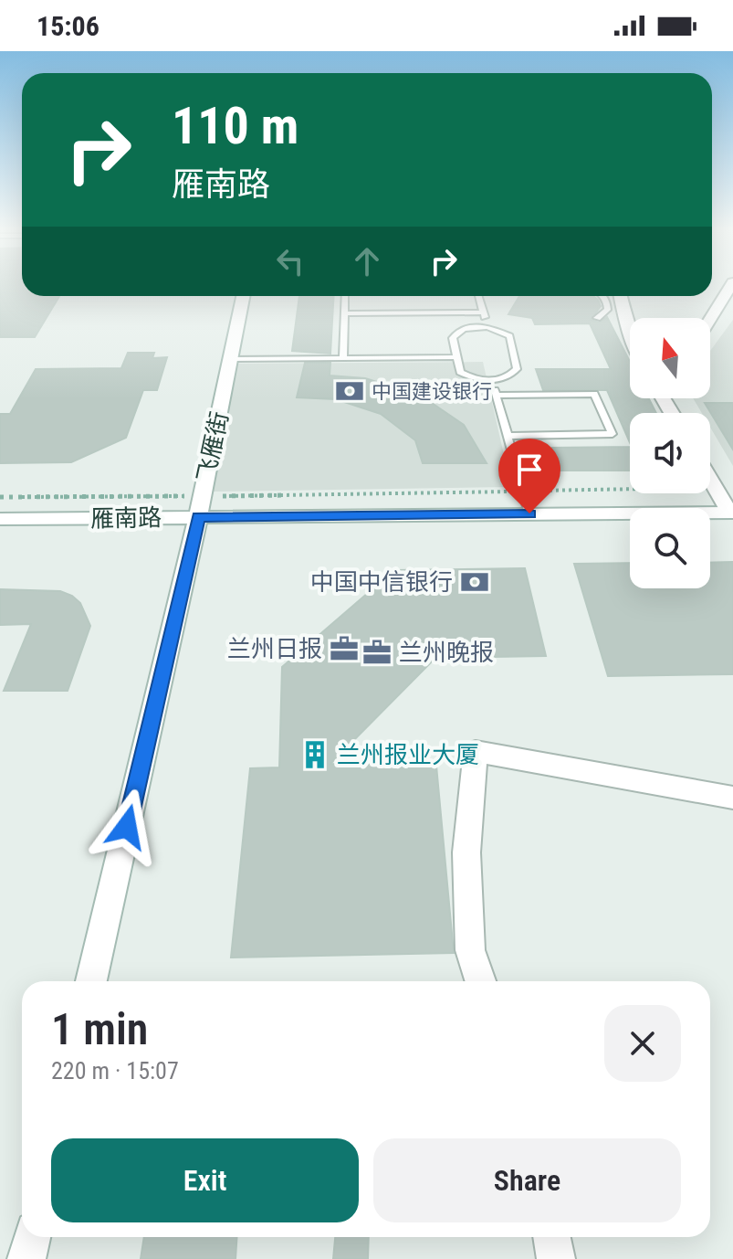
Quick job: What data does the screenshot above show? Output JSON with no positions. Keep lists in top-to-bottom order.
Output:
{
  "streets": {
    "main road": ["飞雁街", "雁南路"]
  },
  "crossings": [
    ["飞雁街", "雁南路"]
  ],
  "places": {
    "bank": ["中国建设银行", "中国中信银行"],
    "office": ["兰州日报", "兰州晚报"],
    "building": ["兰州报业大厦"]
  },
  "north": "top",
  "page": {
    "status": "15:06",
    "turn": ["110 m", "雁南路"],
    "heading": ["1 min", "220 m · 15:07"],
    "buttons": ["Exit", "Share"]
  }
}
